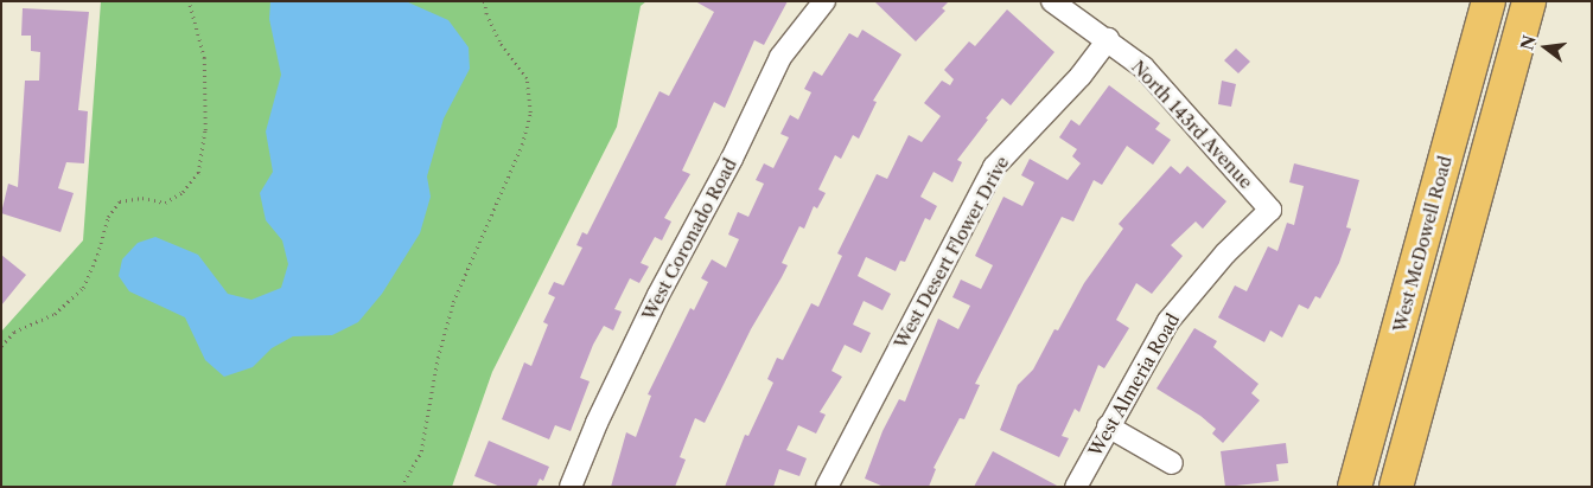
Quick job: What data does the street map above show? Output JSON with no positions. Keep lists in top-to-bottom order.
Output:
{
  "streets": {
    "main road": ["West McDowell Road"],
    "street": [
      "North 143rd Avenue",
      "West Coronado Road",
      "West Desert Flower Drive",
      "West Almeria Road"
    ]
  },
  "crossings": [
    ["North 143rd Avenue", "West Desert Flower Drive"],
    ["North 143rd Avenue", "West Almeria Road"]
  ],
  "north": "left"
}
